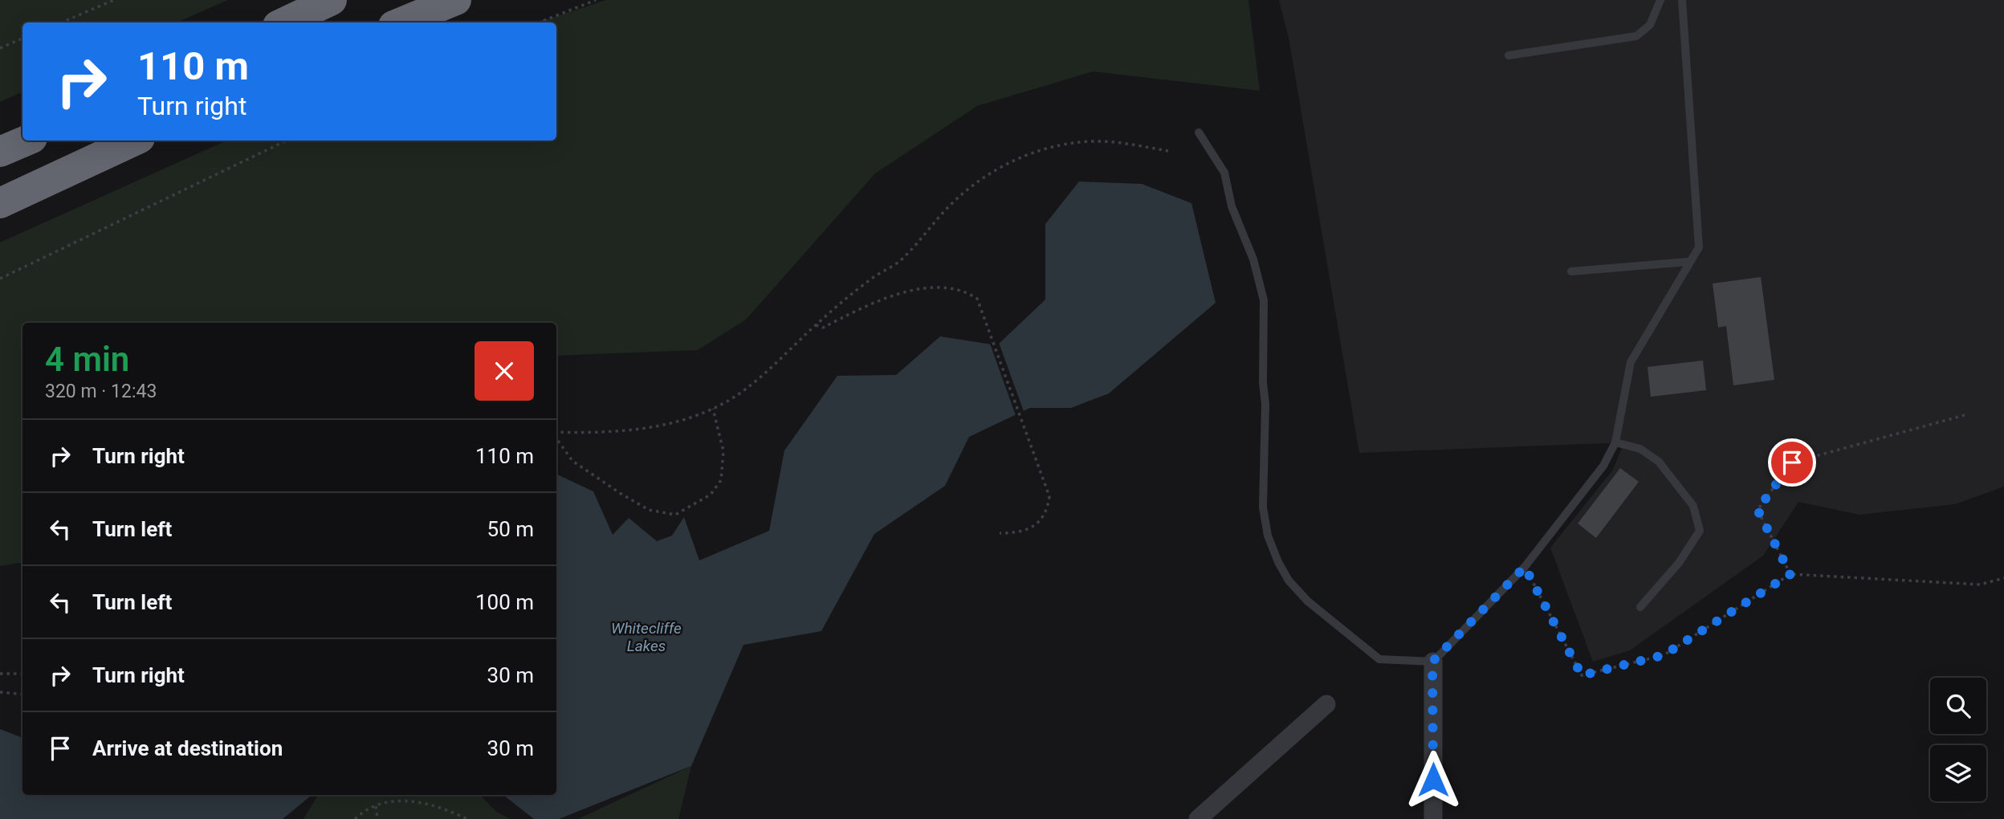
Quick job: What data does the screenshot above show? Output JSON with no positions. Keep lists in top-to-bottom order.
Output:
{
  "water": ["Whitecliffe Lakes"],
  "page": {
    "turn": ["110 m", "Turn right"],
    "heading": ["4 min", "320 m · 12:43"],
    "list": [
      {
        "name": "Turn right",
        "value": "110 m"
      },
      {
        "name": "Turn left",
        "value": "50 m"
      },
      {
        "name": "Turn left",
        "value": "100 m"
      },
      {
        "name": "Turn right",
        "value": "30 m"
      },
      {
        "name": "Arrive at destination",
        "value": "30 m"
      }
    ]
  }
}
